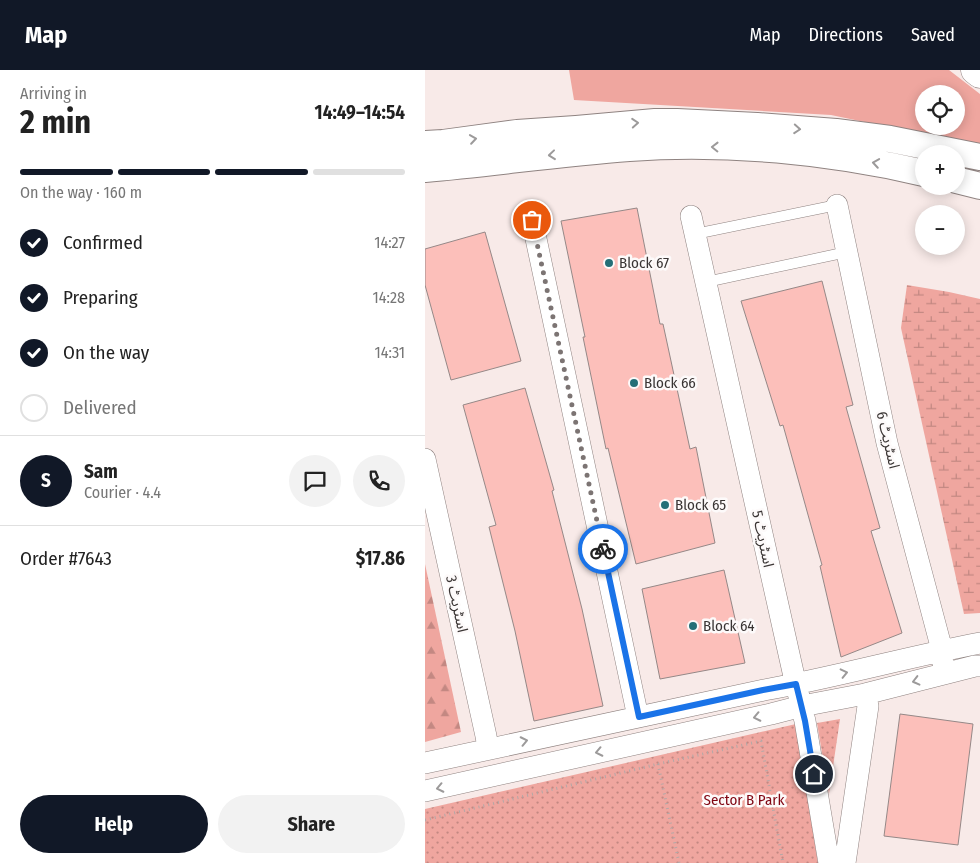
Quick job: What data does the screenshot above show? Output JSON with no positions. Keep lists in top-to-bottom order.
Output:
{
  "streets": {
    "street": ["اسٹریٹ 6", "اسٹریٹ 5", "اسٹریٹ 3"]
  },
  "parks": ["Sector B Park"],
  "places": [
    "Block 67",
    "Block 66",
    "Block 65",
    "Block 64"
  ],
  "page": {
    "header": "Map",
    "nav": ["Map", "Directions", "Saved"],
    "heading": ["2 min", "Arriving in", "14:49–14:54"],
    "panel": [
      "Sam",
      "Courier · 4.4",
      "Order #7643",
      "$17.86"
    ],
    "map_buttons": ["+", "−"],
    "bar": "On the way · 160 m",
    "list": [
      ["Confirmed", "14:27"],
      ["Preparing", "14:28"],
      ["On the way", "14:31"],
      "Delivered"
    ],
    "round": "S",
    "buttons": ["Help", "Share"]
  }
}
